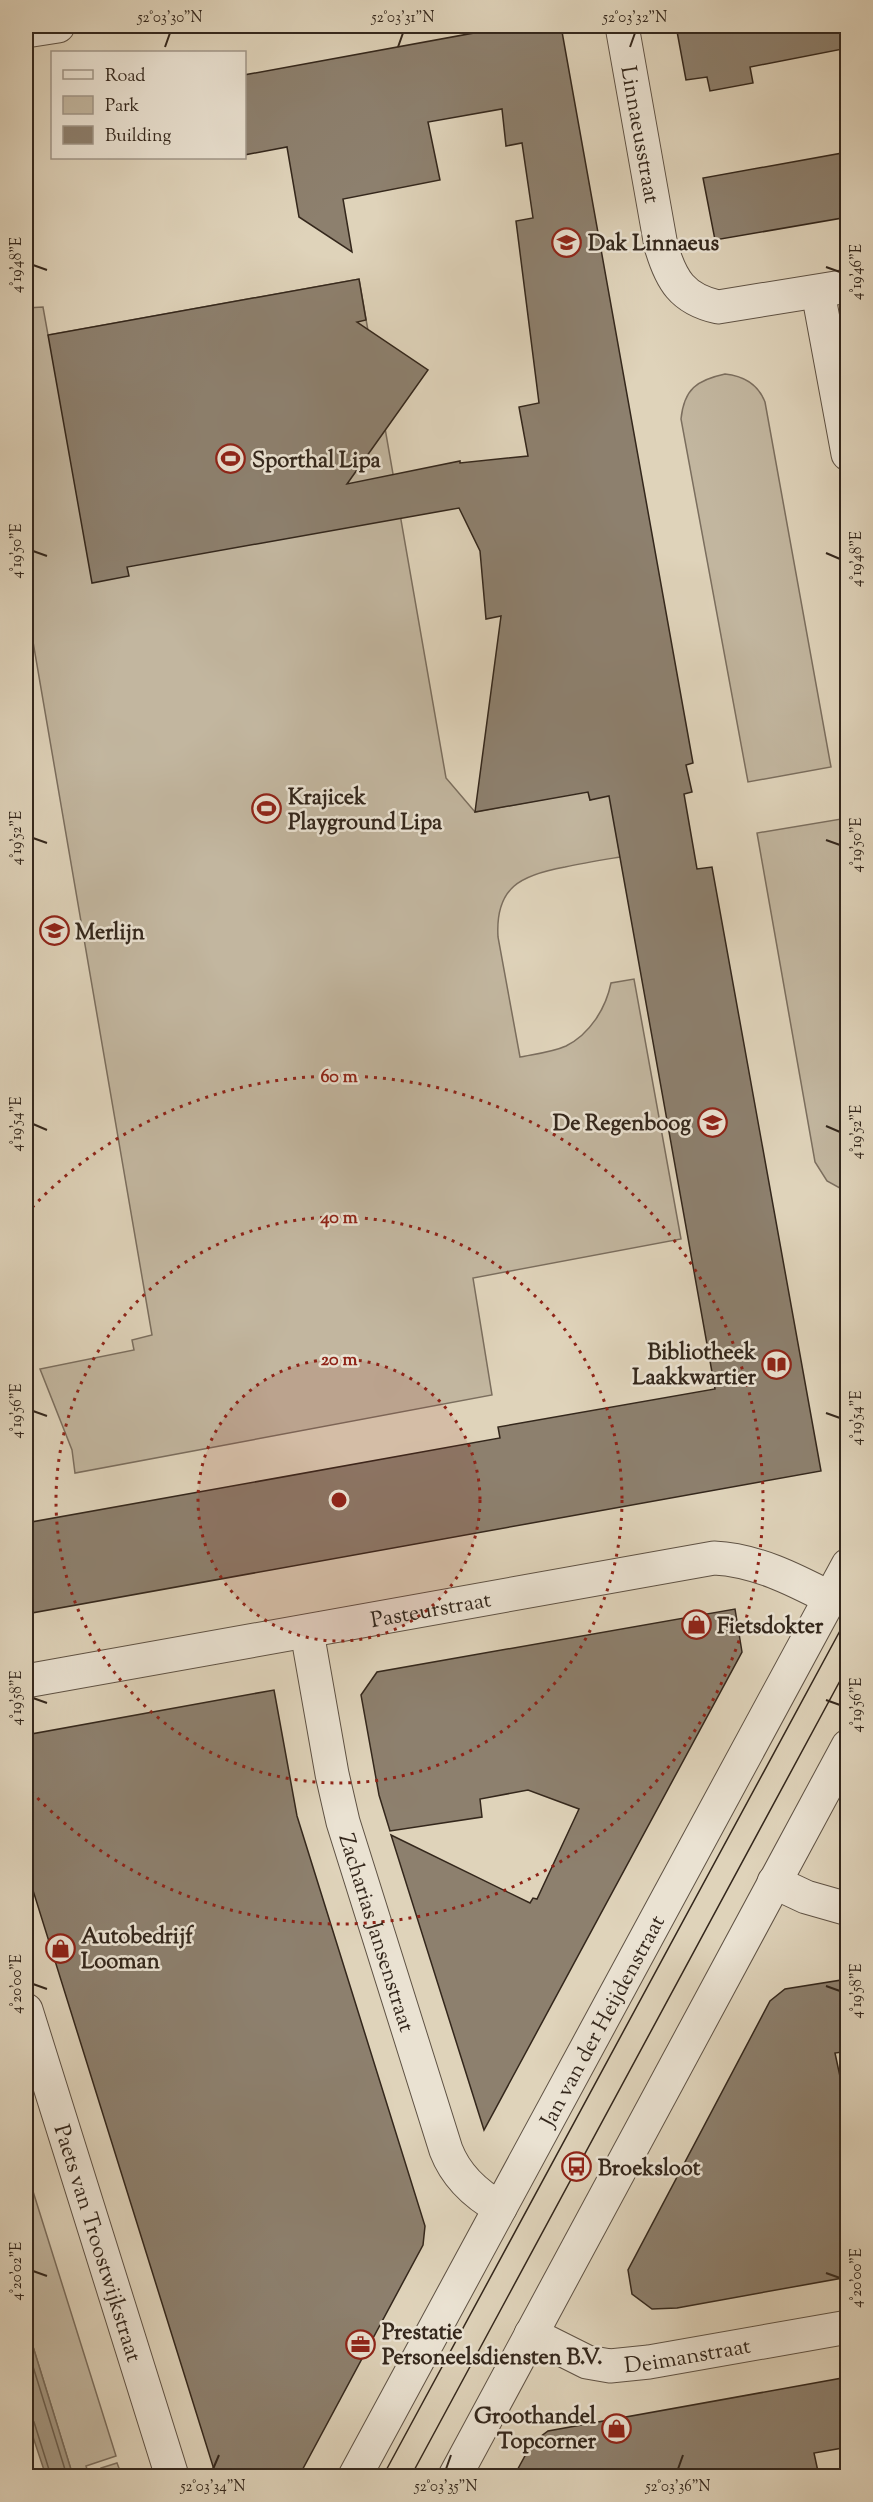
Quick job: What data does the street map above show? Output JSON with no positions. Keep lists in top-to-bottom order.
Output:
{
  "streets": {
    "street": [
      "Linnaeusstraat",
      "Pasteurstraat",
      "Zacharias Jansenstraat",
      "Jan van der Heijdenstraat",
      "Paets van Troostwijkstraat",
      "Deimanstraat"
    ]
  },
  "crossings": [
    ["Pasteurstraat", "Zacharias Jansenstraat"],
    ["Pasteurstraat", "Jan van der Heijdenstraat"],
    ["Zacharias Jansenstraat", "Jan van der Heijdenstraat"]
  ],
  "places": {
    "school or university": ["Dak Linnaeus", "Merlijn", "De Regenboog"],
    "sports": ["Sporthal Lipa", "Krajicek Playground Lipa"],
    "library": ["Bibliotheek Laakkwartier"],
    "shop": ["Fietsdokter", "Autobedrijf Looman", "Groothandel Topcorner"],
    "bus stop": ["Broeksloot"],
    "office": ["Prestatie Personeelsdiensten B.V."]
  },
  "legend": ["Road", "Park", "Building"],
  "coordinates": [
    "52°03'30\"N",
    "52°03'31\"N",
    "52°03'32\"N",
    "4°19'48\"E",
    "4°19'46\"E",
    "4°19'50\"E",
    "4°19'52\"E",
    "4°19'54\"E",
    "4°19'56\"E",
    "4°19'58\"E",
    "4°20'00\"E",
    "4°20'02\"E",
    "52°03'34\"N",
    "52°03'35\"N",
    "52°03'36\"N"
  ],
  "rings": ["60 m", "40 m", "20 m"]
}
